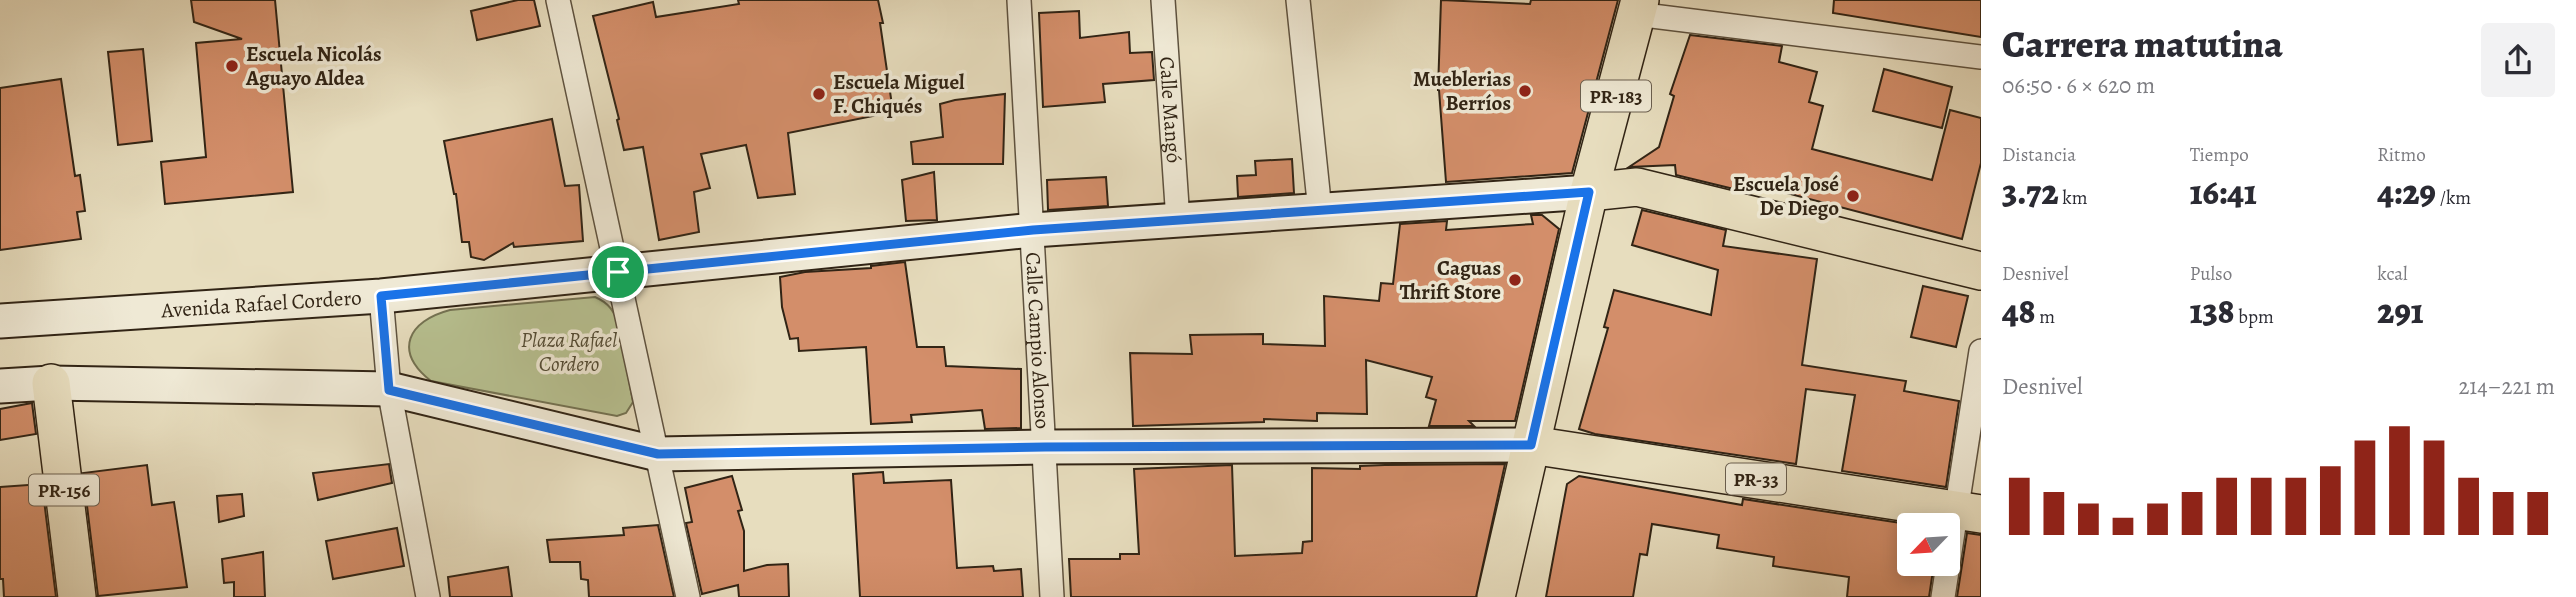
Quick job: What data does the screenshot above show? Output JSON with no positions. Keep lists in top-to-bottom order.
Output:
{
  "streets": {
    "main road": [
      "PR-183",
      "Avenida Rafael Cordero",
      "PR-33",
      "PR-156"
    ],
    "street": ["Calle Mangó", "Calle Campio Alonso"]
  },
  "crossings": [
    ["PR-183", "Avenida Rafael Cordero"],
    ["PR-183", "PR-33"],
    ["Calle Mangó", "Avenida Rafael Cordero"],
    ["Avenida Rafael Cordero", "Calle Campio Alonso"]
  ],
  "parks": ["Plaza Rafael Cordero"],
  "places": [
    "Escuela Nicolás Aguayo Aldea",
    "Mueblerias Berríos",
    "Escuela Miguel F. Chiqués",
    "Escuela José De Diego",
    "Caguas Thrift Store"
  ],
  "north": "bottom left",
  "page": {
    "heading": ["Carrera matutina", "06:50 · 6 × 620 m"],
    "stats": [
      ["Distancia", "3.72 km"],
      ["Tiempo", "16:41"],
      ["Ritmo", "4:29 /km"],
      ["Desnivel", "48 m"],
      ["Pulso", "138 bpm"],
      ["kcal", "291"]
    ],
    "chart": ["Desnivel", "214–221 m"]
  }
}
